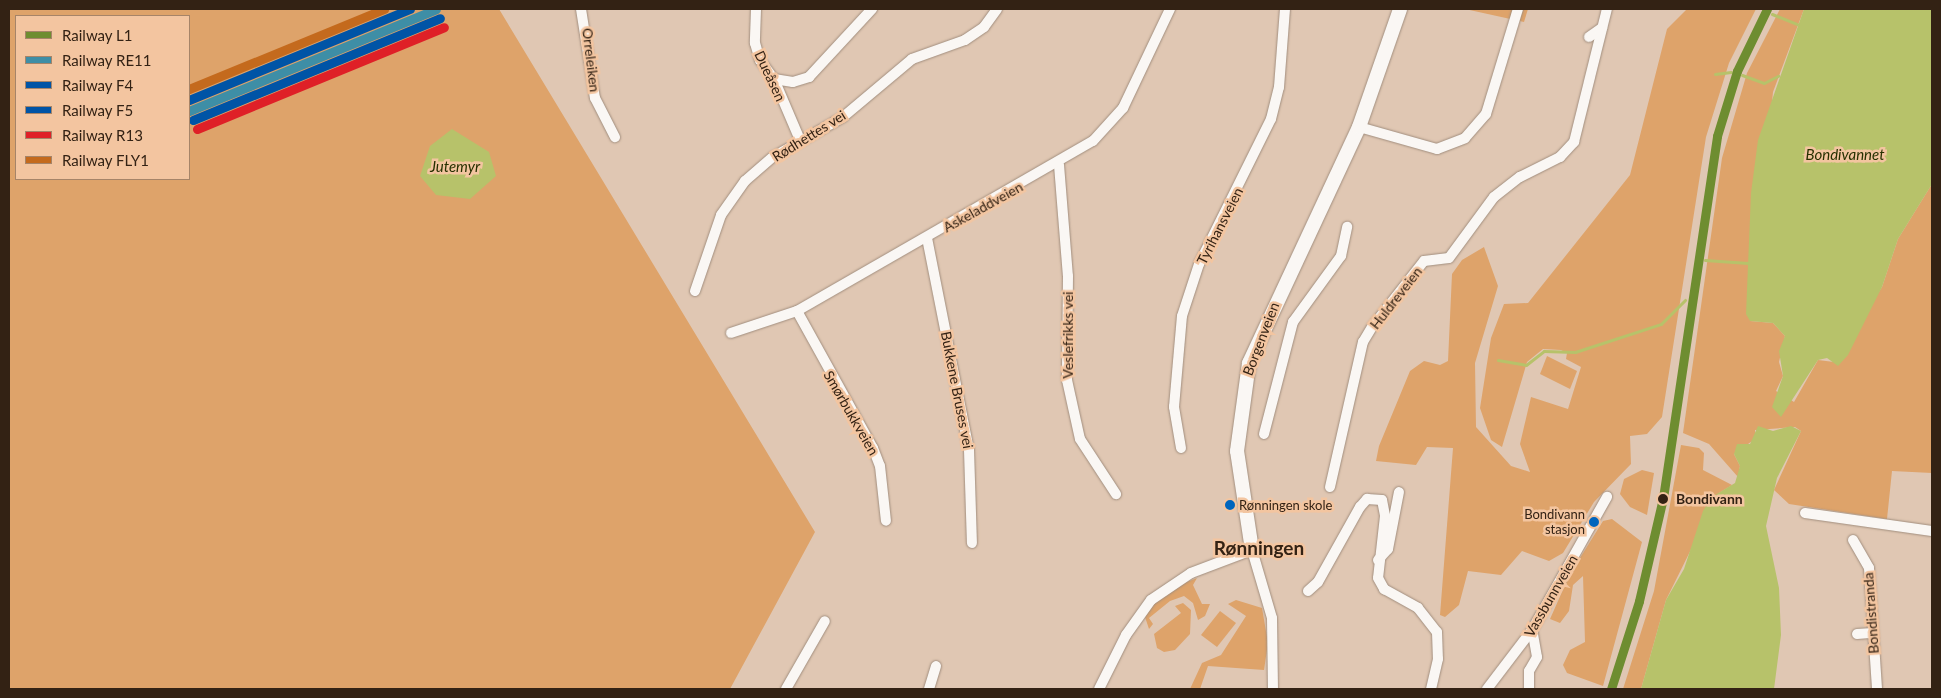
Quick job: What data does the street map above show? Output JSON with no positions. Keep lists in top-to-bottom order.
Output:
{
  "streets": {
    "street": [
      "Orreleiken",
      "Dueåsen",
      "Rødhettes vei",
      "Askeladdveien",
      "Tyrihansveien",
      "Huldreveien",
      "Veslefrikks vei",
      "Borgenveien",
      "Bukkene Bruses vei",
      "Smørbukkveien",
      "Vassbunnveien",
      "Bondistranda"
    ]
  },
  "crossings": [
    ["Dueåsen", "Rødhettes vei"],
    ["Askeladdveien", "Veslefrikks vei"],
    ["Askeladdveien", "Bukkene Bruses vei"],
    ["Askeladdveien", "Smørbukkveien"]
  ],
  "districts": ["Rønningen"],
  "water": ["Bondivannet", "Jutemyr"],
  "places": ["Bondivann", "Rønningen skole", "Bondivann stasjon"],
  "lines": [
    "rail line L1",
    "rail line RE11",
    "rail line F5",
    "rail line FLY1",
    "rail line F4",
    "rail line R13"
  ],
  "legend": [
    "Railway L1",
    "Railway RE11",
    "Railway F4",
    "Railway F5",
    "Railway R13",
    "Railway FLY1"
  ]
}
